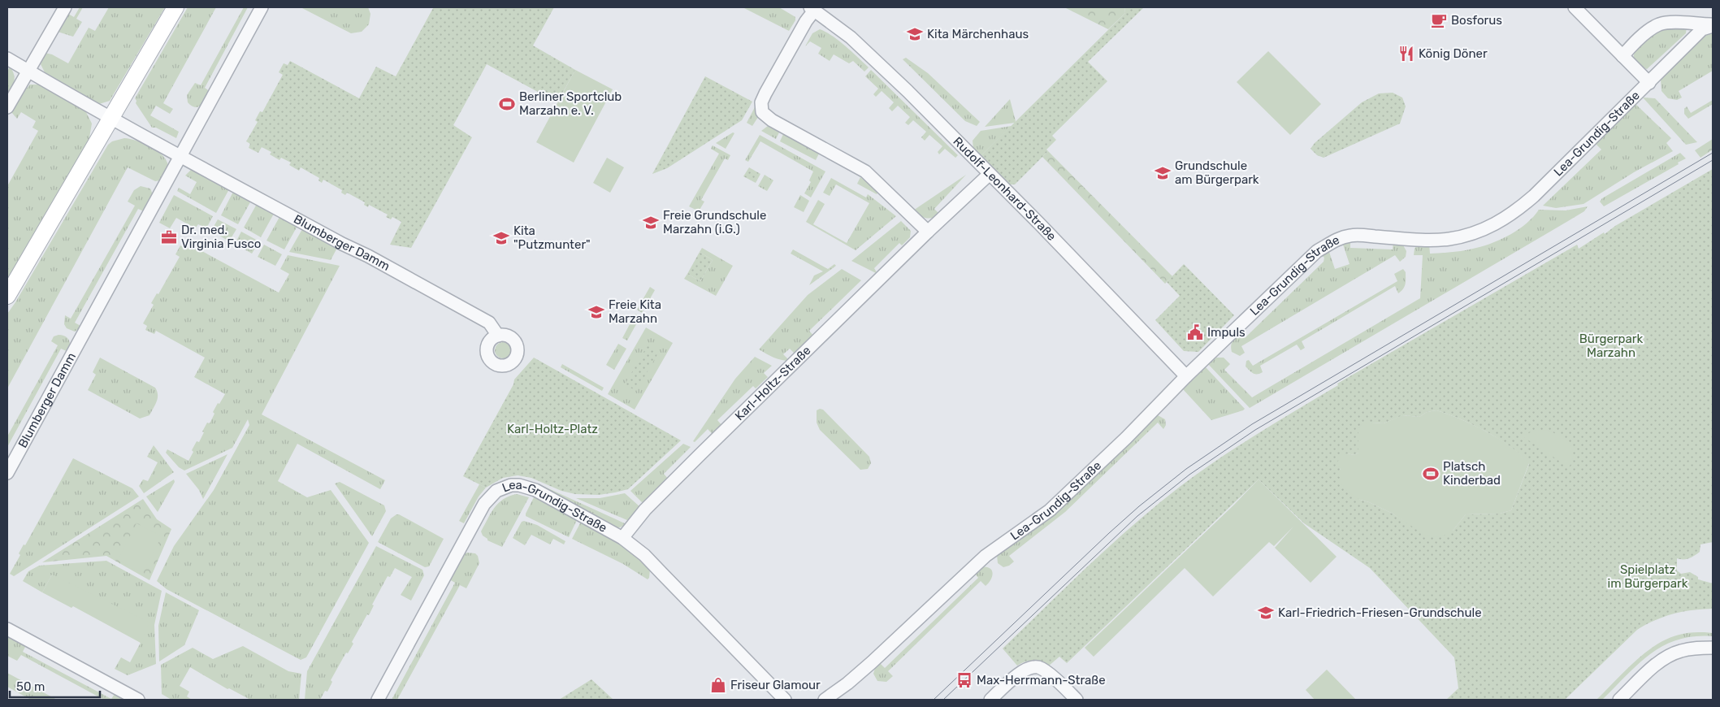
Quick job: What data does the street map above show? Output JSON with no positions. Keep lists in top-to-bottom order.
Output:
{
  "streets": {
    "street": [
      "Lea-Grundig-Straße",
      "Rudolf-Leonhard-Straße",
      "Blumberger Damm",
      "Karl-Holtz-Straße"
    ]
  },
  "crossings": [
    ["Lea-Grundig-Straße", "Rudolf-Leonhard-Straße"],
    ["Lea-Grundig-Straße", "Karl-Holtz-Straße"],
    ["Rudolf-Leonhard-Straße", "Karl-Holtz-Straße"]
  ],
  "parks": ["Bürgerpark Marzahn", "Karl-Holtz-Platz", "Spielplatz im Bürgerpark"],
  "places": {
    "cafe": ["Bosforus"],
    "school or university": [
      "Kita Märchenhaus",
      "Grundschule am Bürgerpark",
      "Freie Grundschule Marzahn (i.G.)",
      "Kita \"Putzmunter\"",
      "Freie Kita Marzahn",
      "Karl-Friedrich-Friesen-Grundschule"
    ],
    "restaurant": ["König Döner"],
    "sports": ["Berliner Sportclub Marzahn e. V.", "Platsch Kinderbad"],
    "office": ["Dr. med. Virginia Fusco"],
    "public building": ["Impuls"],
    "bus stop": ["Max-Herrmann-Straße"],
    "shop": ["Friseur Glamour"]
  },
  "scale_bar": "50 m"
}
